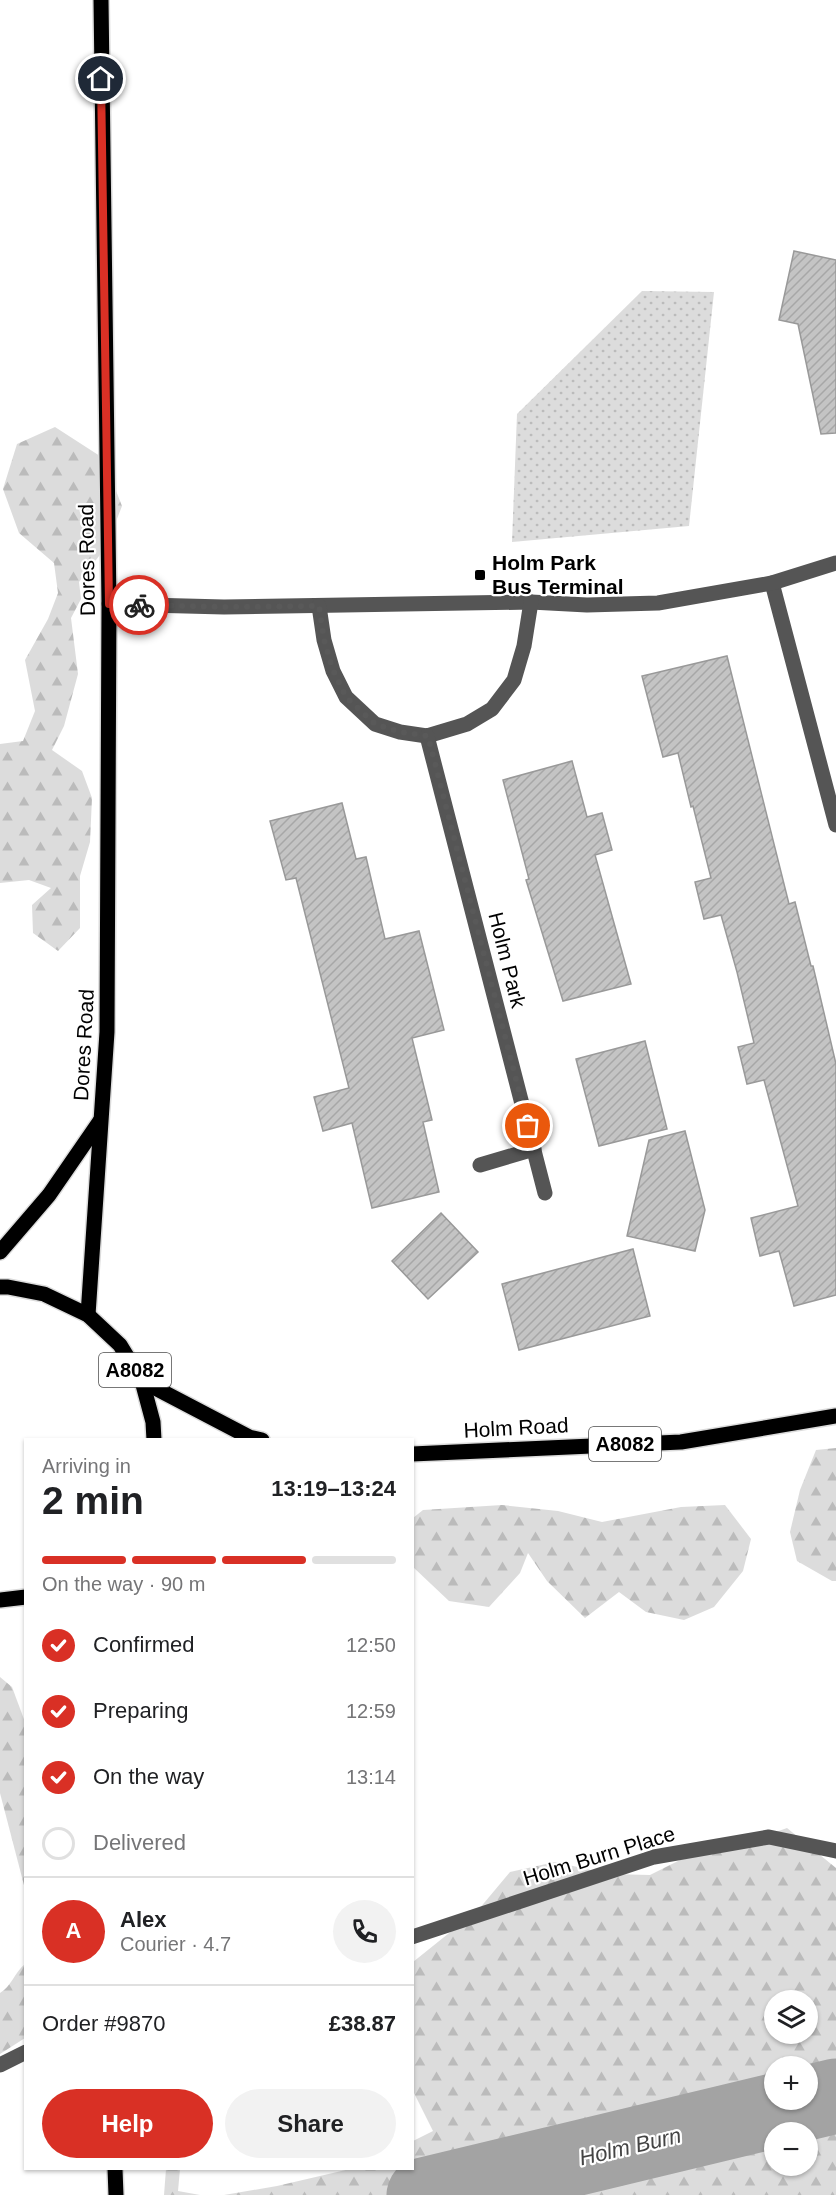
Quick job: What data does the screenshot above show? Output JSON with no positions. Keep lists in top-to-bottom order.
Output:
{
  "streets": {
    "main road": ["Dores Road", "A8082", "Holm Road"],
    "street": ["Holm Park", "Holm Burn Place"]
  },
  "crossings": [
    ["Dores Road", "A8082"]
  ],
  "water": ["Holm Burn"],
  "places": {
    "transit": ["Holm Park Bus Terminal"]
  },
  "page": {
    "heading": ["2 min", "Arriving in", "13:19–13:24"],
    "panel": [
      "Alex",
      "Courier · 4.7",
      "Order #9870",
      "£38.87"
    ],
    "bar": "On the way · 90 m",
    "list": [
      ["Confirmed", "12:50"],
      ["Preparing", "12:59"],
      ["On the way", "13:14"],
      "Delivered"
    ],
    "round": "A",
    "map_buttons": ["+", "−"],
    "buttons": ["Help", "Share"]
  }
}
